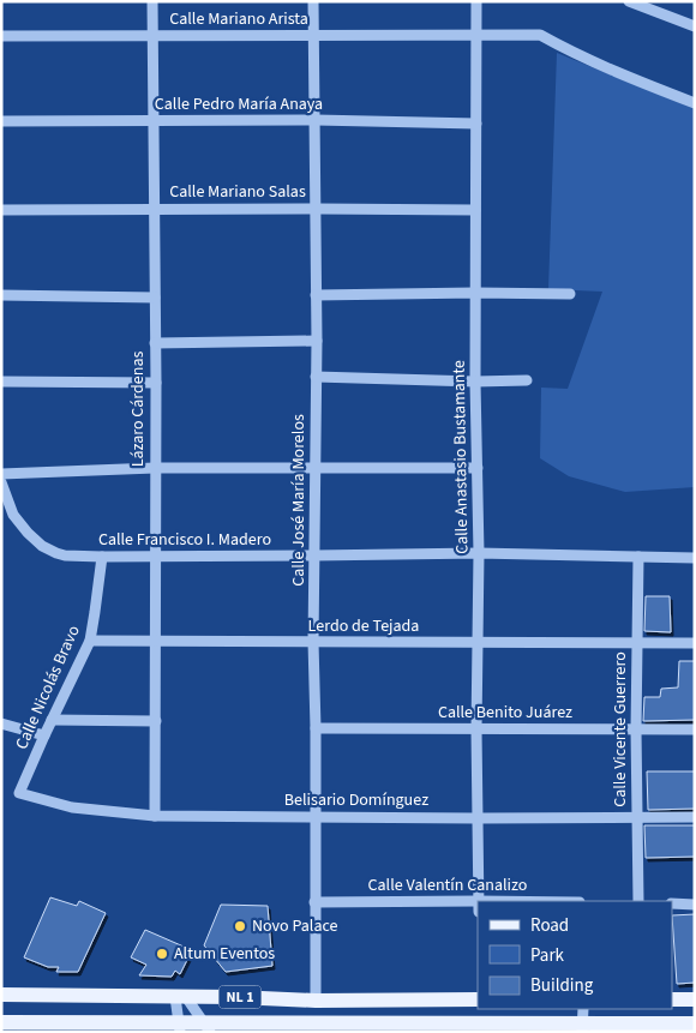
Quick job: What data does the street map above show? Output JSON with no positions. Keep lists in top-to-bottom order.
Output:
{
  "streets": {
    "main road": ["NL 1"],
    "street": [
      "Calle Mariano Arista",
      "Calle Pedro María Anaya",
      "Calle Mariano Salas",
      "Lázaro Cárdenas",
      "Calle Anastasio Bustamante",
      "Calle José María Morelos",
      "Calle Francisco I. Madero",
      "Lerdo de Tejada",
      "Calle Nicolás Bravo",
      "Calle Benito Juárez",
      "Calle Vicente Guerrero",
      "Belisario Domínguez",
      "Calle Valentín Canalizo"
    ]
  },
  "crossings": [
    ["Calle Mariano Arista", "Lázaro Cárdenas"],
    ["Calle Mariano Arista", "Calle Anastasio Bustamante"],
    ["Calle Mariano Arista", "Calle José María Morelos"],
    ["Calle Pedro María Anaya", "Lázaro Cárdenas"],
    ["Calle Pedro María Anaya", "Calle Anastasio Bustamante"],
    ["Calle Pedro María Anaya", "Calle José María Morelos"],
    ["Calle Mariano Salas", "Lázaro Cárdenas"],
    ["Calle Mariano Salas", "Calle Anastasio Bustamante"],
    ["Calle Mariano Salas", "Calle José María Morelos"],
    ["Lázaro Cárdenas", "Calle Francisco I. Madero"],
    ["Lázaro Cárdenas", "Lerdo de Tejada"],
    ["Lázaro Cárdenas", "Belisario Domínguez"],
    ["Calle Anastasio Bustamante", "Calle Francisco I. Madero"],
    ["Calle Anastasio Bustamante", "Lerdo de Tejada"],
    ["Calle Anastasio Bustamante", "Calle Benito Juárez"],
    ["Calle Anastasio Bustamante", "Belisario Domínguez"],
    ["Calle José María Morelos", "Calle Francisco I. Madero"],
    ["Calle José María Morelos", "Lerdo de Tejada"],
    ["Calle José María Morelos", "Calle Benito Juárez"],
    ["Calle José María Morelos", "Belisario Domínguez"],
    ["Calle José María Morelos", "Calle Valentín Canalizo"],
    ["Calle José María Morelos", "NL 1"],
    ["Calle Francisco I. Madero", "Calle Nicolás Bravo"],
    ["Calle Francisco I. Madero", "Calle Vicente Guerrero"],
    ["Lerdo de Tejada", "Calle Nicolás Bravo"],
    ["Lerdo de Tejada", "Calle Vicente Guerrero"],
    ["Calle Nicolás Bravo", "Belisario Domínguez"],
    ["Calle Benito Juárez", "Calle Vicente Guerrero"],
    ["Calle Vicente Guerrero", "Belisario Domínguez"]
  ],
  "places": ["Novo Palace", "Altum Eventos"],
  "legend": ["Road", "Park", "Building"]
}
